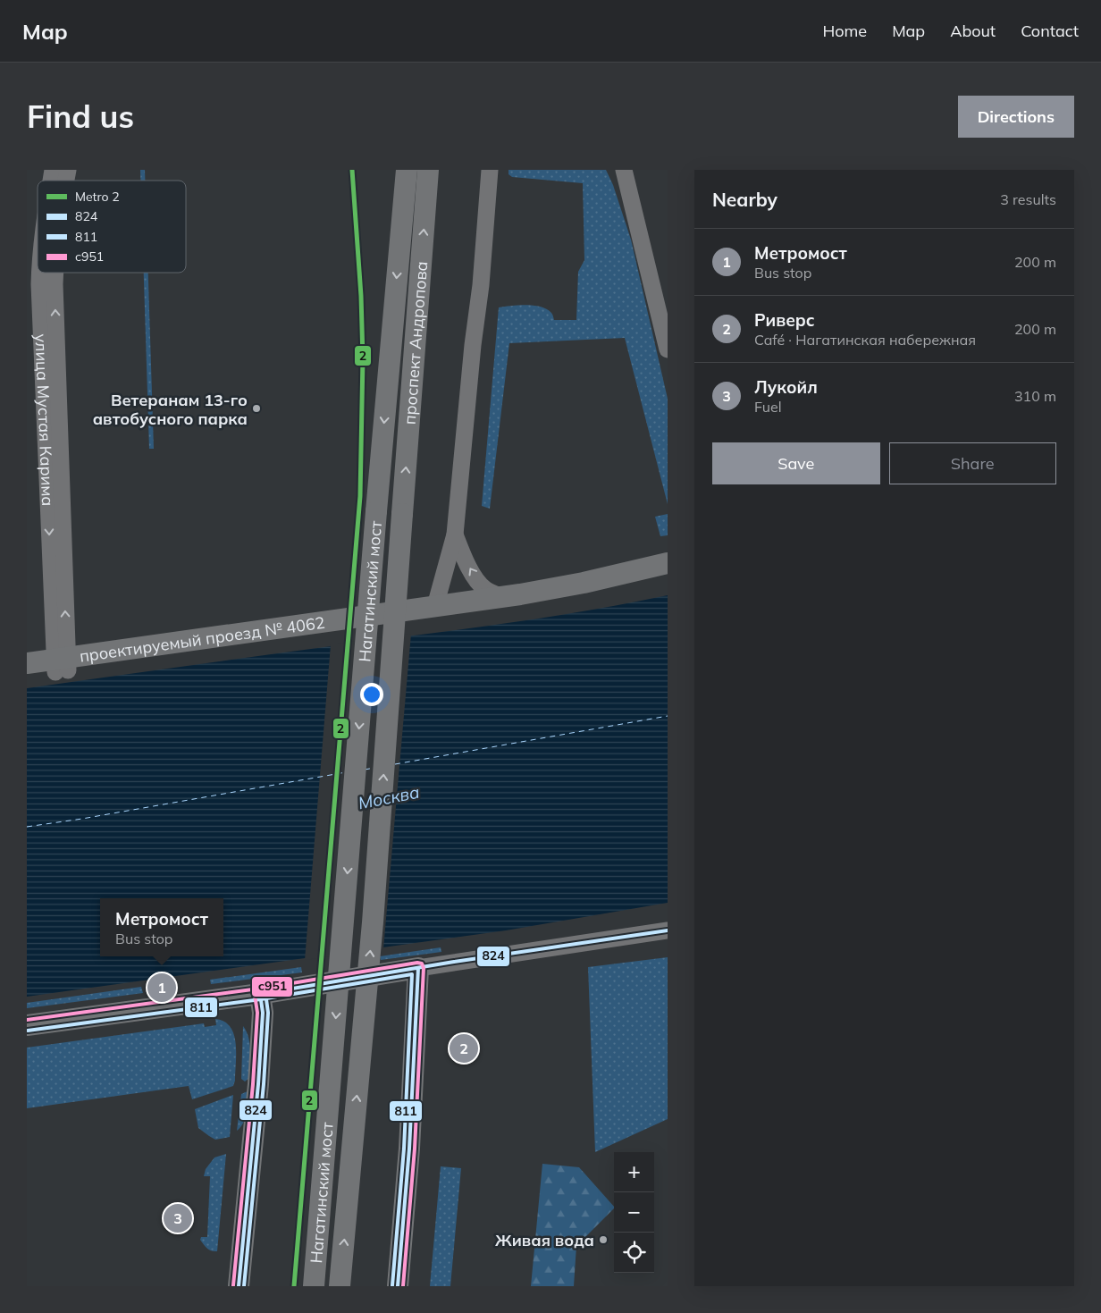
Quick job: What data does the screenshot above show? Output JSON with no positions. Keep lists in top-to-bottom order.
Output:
{
  "streets": {
    "main road": ["проспект Андропова", "Нагатинский мост", "проектируемый проезд № 4062"],
    "street": ["улица Мустая Карима"]
  },
  "crossings": [
    ["проспект Андропова", "Нагатинский мост"],
    ["улица Мустая Карима", "проектируемый проезд № 4062"]
  ],
  "water": ["Москва"],
  "places": ["Ветеранам 13-го автобусного парка", "Живая вода"],
  "lines": [
    "metro line 2",
    "transit line 824",
    "transit line с951",
    "transit line 811"
  ],
  "legend": [
    "Metro 2",
    "824",
    "811",
    "с951"
  ],
  "page": {
    "header": "Map",
    "nav": [
      "Home",
      "Map",
      "About",
      "Contact"
    ],
    "buttons": [
      "Directions",
      ["Save", "Share"]
    ],
    "title": "Find us",
    "heading": ["Nearby", "3 results"],
    "list": [
      {
        "mark": "1",
        "name": "Метромост",
        "note": "Bus stop",
        "value": "200 m"
      },
      {
        "mark": "2",
        "name": "Риверс",
        "note": "Café · Нагатинская набережная",
        "value": "200 m"
      },
      {
        "mark": "3",
        "name": "Лукойл",
        "note": "Fuel",
        "value": "310 m"
      }
    ],
    "popup": ["Метромост", "Bus stop"],
    "pins": ["1", "2", "3"],
    "map_buttons": ["+", "−"]
  }
}
